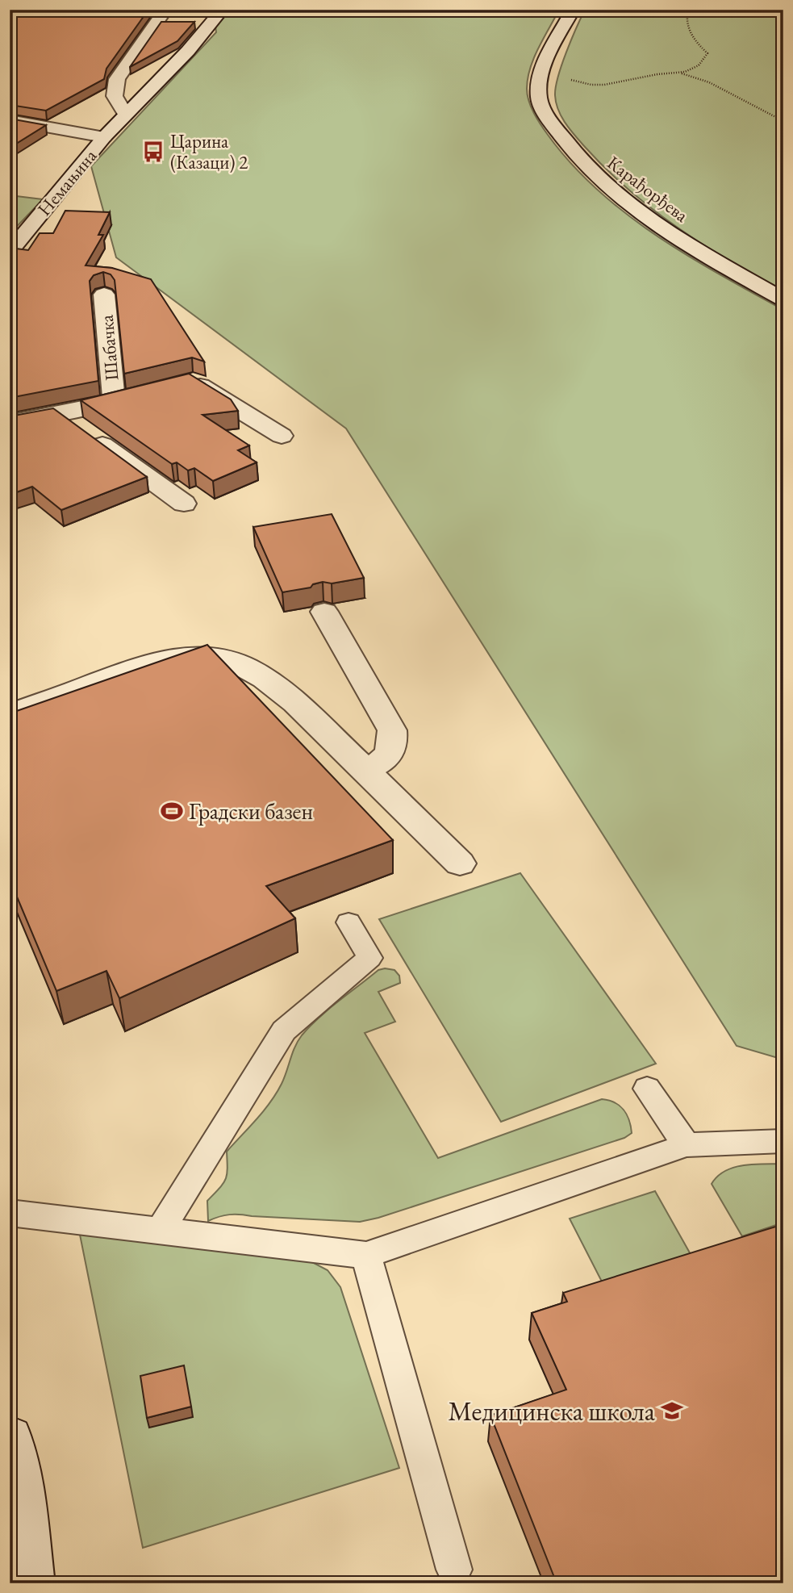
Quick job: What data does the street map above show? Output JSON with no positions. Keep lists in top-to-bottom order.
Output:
{
  "streets": {
    "street": ["Немањина", "Карађорђева", "Шабачка"]
  },
  "places": {
    "bus stop": ["Царина (Казаци) 2"],
    "sports": ["Градски базен"],
    "school or university": ["Медицинска школа"]
  }
}
